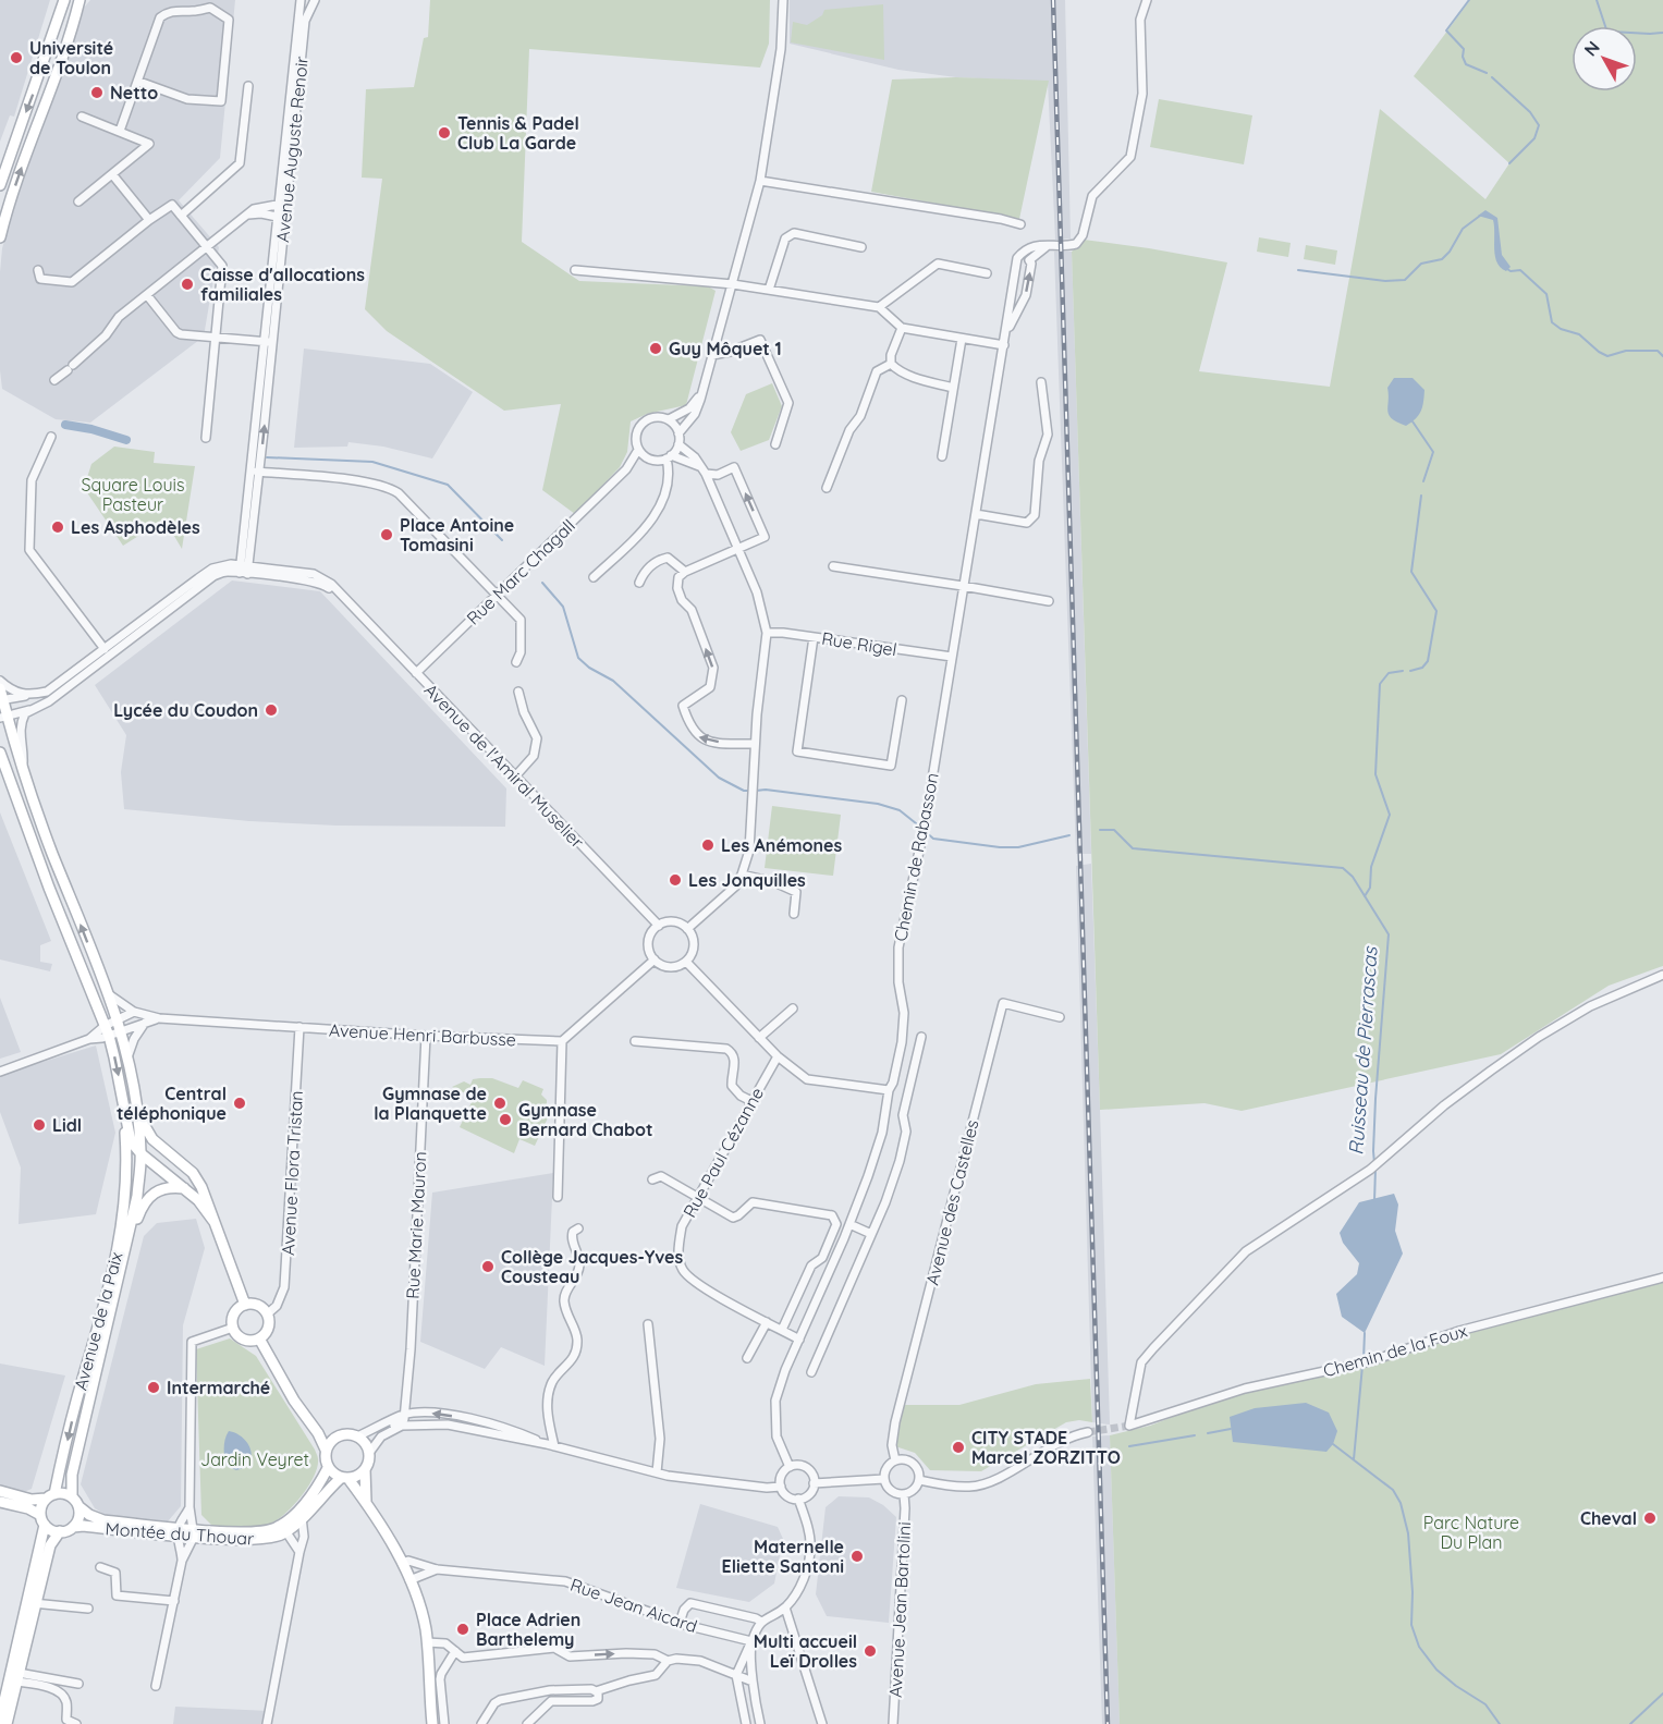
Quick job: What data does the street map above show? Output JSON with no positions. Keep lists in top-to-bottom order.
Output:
{
  "streets": {
    "main road": ["Avenue de la Paix", "Montée du Thouar"],
    "street": [
      "Avenue Auguste Renoir",
      "Rue Marc Chagall",
      "Rue Rigel",
      "Avenue de l'Amiral Muselier",
      "Chemin de Rabasson",
      "Avenue Henri Barbusse",
      "Rue Paul Cézanne",
      "Avenue Flora Tristan",
      "Avenue des Castelles",
      "Rue Marie Mauron",
      "Chemin de la Foux",
      "Rue Jean Aicard",
      "Avenue Jean Bartolini"
    ]
  },
  "crossings": [
    ["Avenue Auguste Renoir", "Avenue de l'Amiral Muselier"],
    ["Rue Marc Chagall", "Avenue de l'Amiral Muselier"],
    ["Rue Rigel", "Chemin de Rabasson"],
    ["Chemin de Rabasson", "Rue Paul Cézanne"],
    ["Avenue Henri Barbusse", "Avenue Flora Tristan"],
    ["Avenue Henri Barbusse", "Rue Marie Mauron"],
    ["Avenue des Castelles", "Avenue Jean Bartolini"],
    ["Avenue de la Paix", "Montée du Thouar"]
  ],
  "water": ["Ruisseau de Pierrascas"],
  "parks": ["Square Louis Pasteur", "Jardin Veyret", "Parc Nature Du Plan"],
  "places": [
    "Université de Toulon",
    "Netto",
    "Tennis & Padel Club La Garde",
    "Caisse d'allocations familiales",
    "Guy Môquet 1",
    "Les Asphodèles",
    "Place Antoine Tomasini",
    "Lycée du Coudon",
    "Les Anémones",
    "Les Jonquilles",
    "Central téléphonique",
    "Gymnase de la Planquette",
    "Gymnase Bernard Chabot",
    "Lidl",
    "Collège Jacques-Yves Cousteau",
    "Intermarché",
    "CITY STADE Marcel ZORZITTO",
    "Cheval",
    "Maternelle Eliette Santoni",
    "Place Adrien Barthelemy",
    "Multi accueil Leï Drolles"
  ],
  "north": "top left"
}
